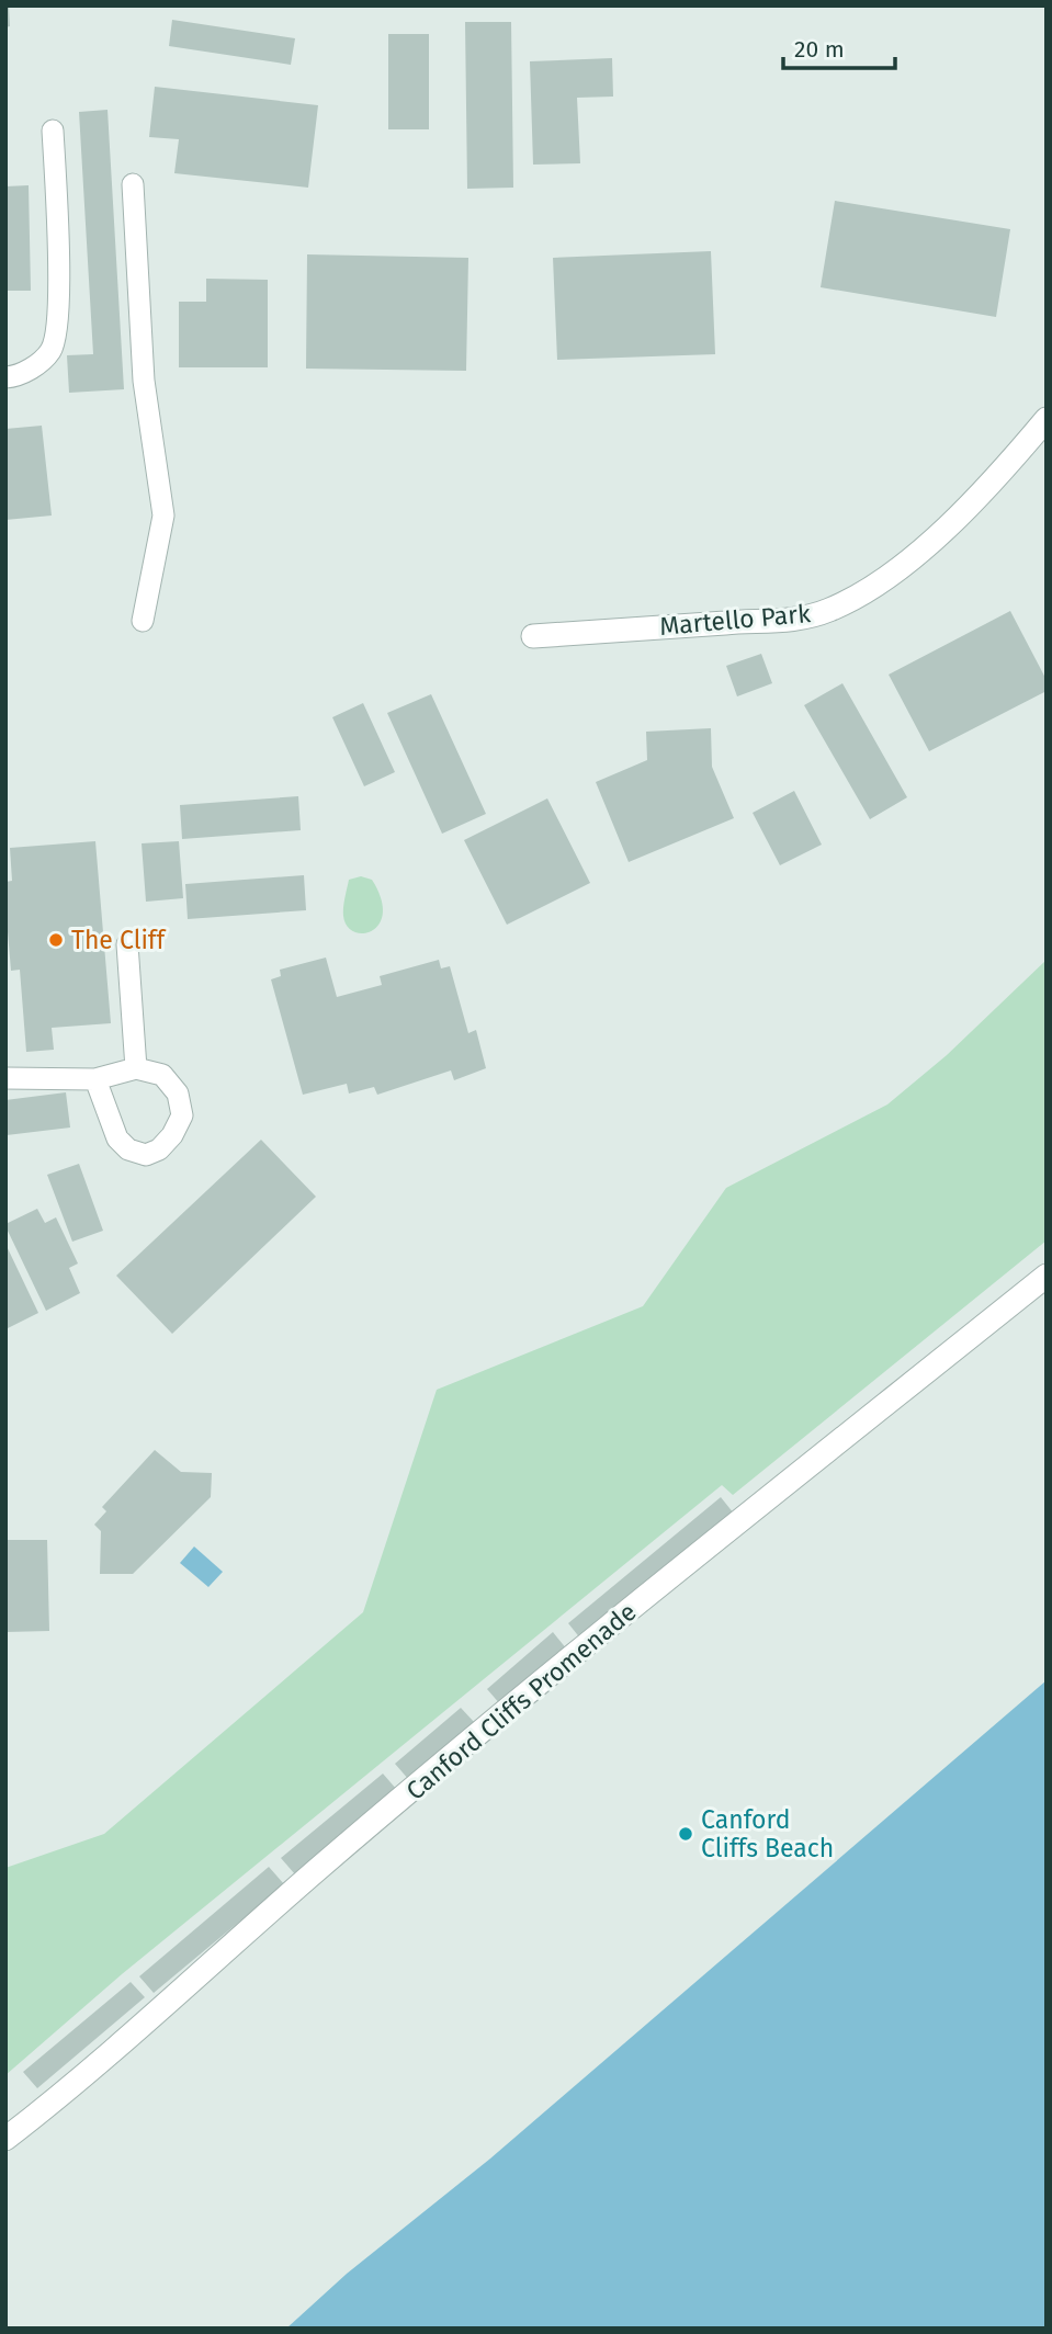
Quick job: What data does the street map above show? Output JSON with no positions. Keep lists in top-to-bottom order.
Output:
{
  "streets": {
    "street": ["Martello Park", "Canford Cliffs Promenade"]
  },
  "places": ["The Cliff", "Canford Cliffs Beach"],
  "scale_bar": "20 m"
}
